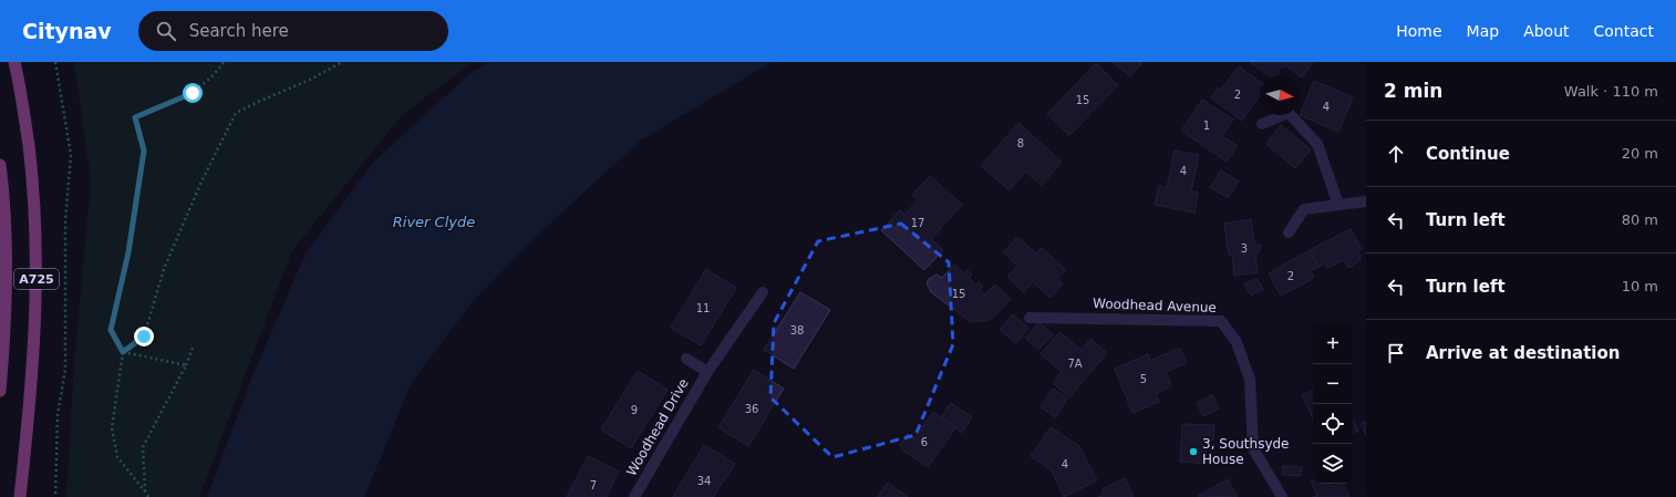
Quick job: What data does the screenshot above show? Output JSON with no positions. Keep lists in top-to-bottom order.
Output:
{
  "streets": {
    "highway": ["A725"],
    "street": ["Woodhead Avenue", "Woodhead Drive"]
  },
  "water": ["River Clyde"],
  "places": ["3, Southsyde House"],
  "house_numbers": [
    "2",
    "15",
    "4",
    "1",
    "8",
    "4",
    "17",
    "3",
    "2",
    "15",
    "11",
    "38",
    "7A",
    "5",
    "36",
    "9",
    "6",
    "4",
    "34",
    "7"
  ],
  "north": "right",
  "page": {
    "header": "Citynav",
    "search": "Search here",
    "nav": [
      "Home",
      "Map",
      "About",
      "Contact"
    ],
    "heading": ["2 min", "Walk · 110 m"],
    "list": [
      ["Continue", "20 m"],
      ["Turn left", "80 m"],
      ["Turn left", "10 m"],
      "Arrive at destination"
    ],
    "map_buttons": ["+", "−"]
  }
}
